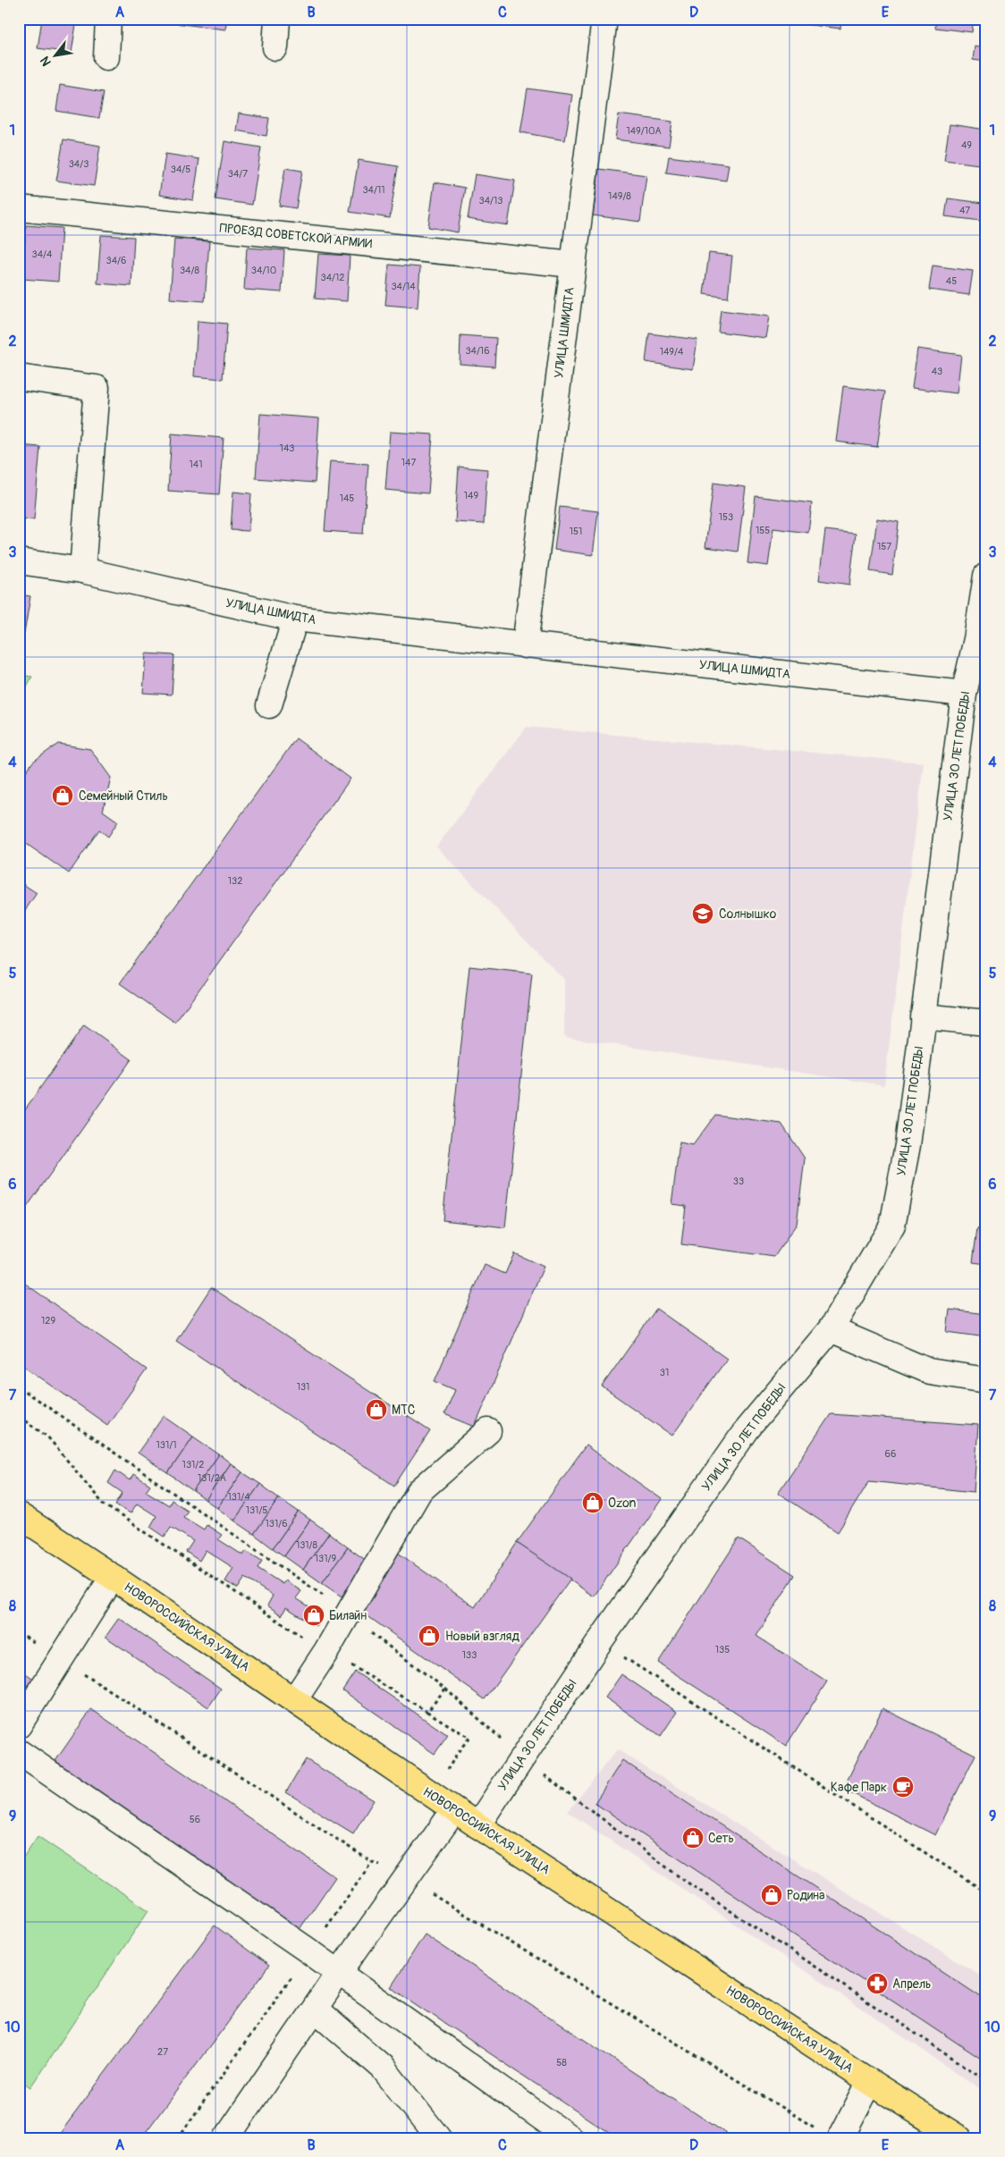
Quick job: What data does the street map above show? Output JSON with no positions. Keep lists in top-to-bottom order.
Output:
{
  "streets": {
    "main road": ["НОВОРОССИЙСКАЯ УЛИЦА"],
    "street": ["ПРОЕЗД СОВЕТСКОЙ АРМИИ", "УЛИЦА ШМИДТА", "УЛИЦА 30 ЛЕТ ПОБЕДЫ"]
  },
  "crossings": [
    ["ПРОЕЗД СОВЕТСКОЙ АРМИИ", "УЛИЦА ШМИДТА"],
    ["УЛИЦА ШМИДТА", "УЛИЦА 30 ЛЕТ ПОБЕДЫ"],
    ["УЛИЦА 30 ЛЕТ ПОБЕДЫ", "НОВОРОССИЙСКАЯ УЛИЦА"]
  ],
  "places": {
    "shop": [
      "Семейный Стиль",
      "МТС",
      "Ozon",
      "Билайн",
      "Новый взгляд",
      "Сеть",
      "Родина"
    ],
    "school or university": ["Солнышко"],
    "cafe": ["Кафе Парк"],
    "pharmacy": ["Апрель"]
  },
  "house_numbers": [
    "149/10А",
    "49",
    "34/3",
    "34/5",
    "34/7",
    "34/11",
    "149/8",
    "34/13",
    "47",
    "34/4",
    "34/6",
    "34/8",
    "34/10",
    "34/12",
    "45",
    "34/14",
    "34/16",
    "149/4",
    "43",
    "143",
    "147",
    "141",
    "149",
    "145",
    "153",
    "155",
    "151",
    "157",
    "132",
    "33",
    "129",
    "31",
    "131",
    "131/1",
    "66",
    "131/2",
    "131/2А",
    "131/4",
    "131/5",
    "131/6",
    "131/8",
    "131/9",
    "135",
    "133",
    "56",
    "27",
    "58"
  ],
  "north": "bottom left",
  "grid": {
    "columns": [
      "A",
      "B",
      "C",
      "D",
      "E"
    ],
    "rows": [
      "1",
      "2",
      "3",
      "4",
      "5",
      "6",
      "7",
      "8",
      "9",
      "10"
    ]
  }
}
